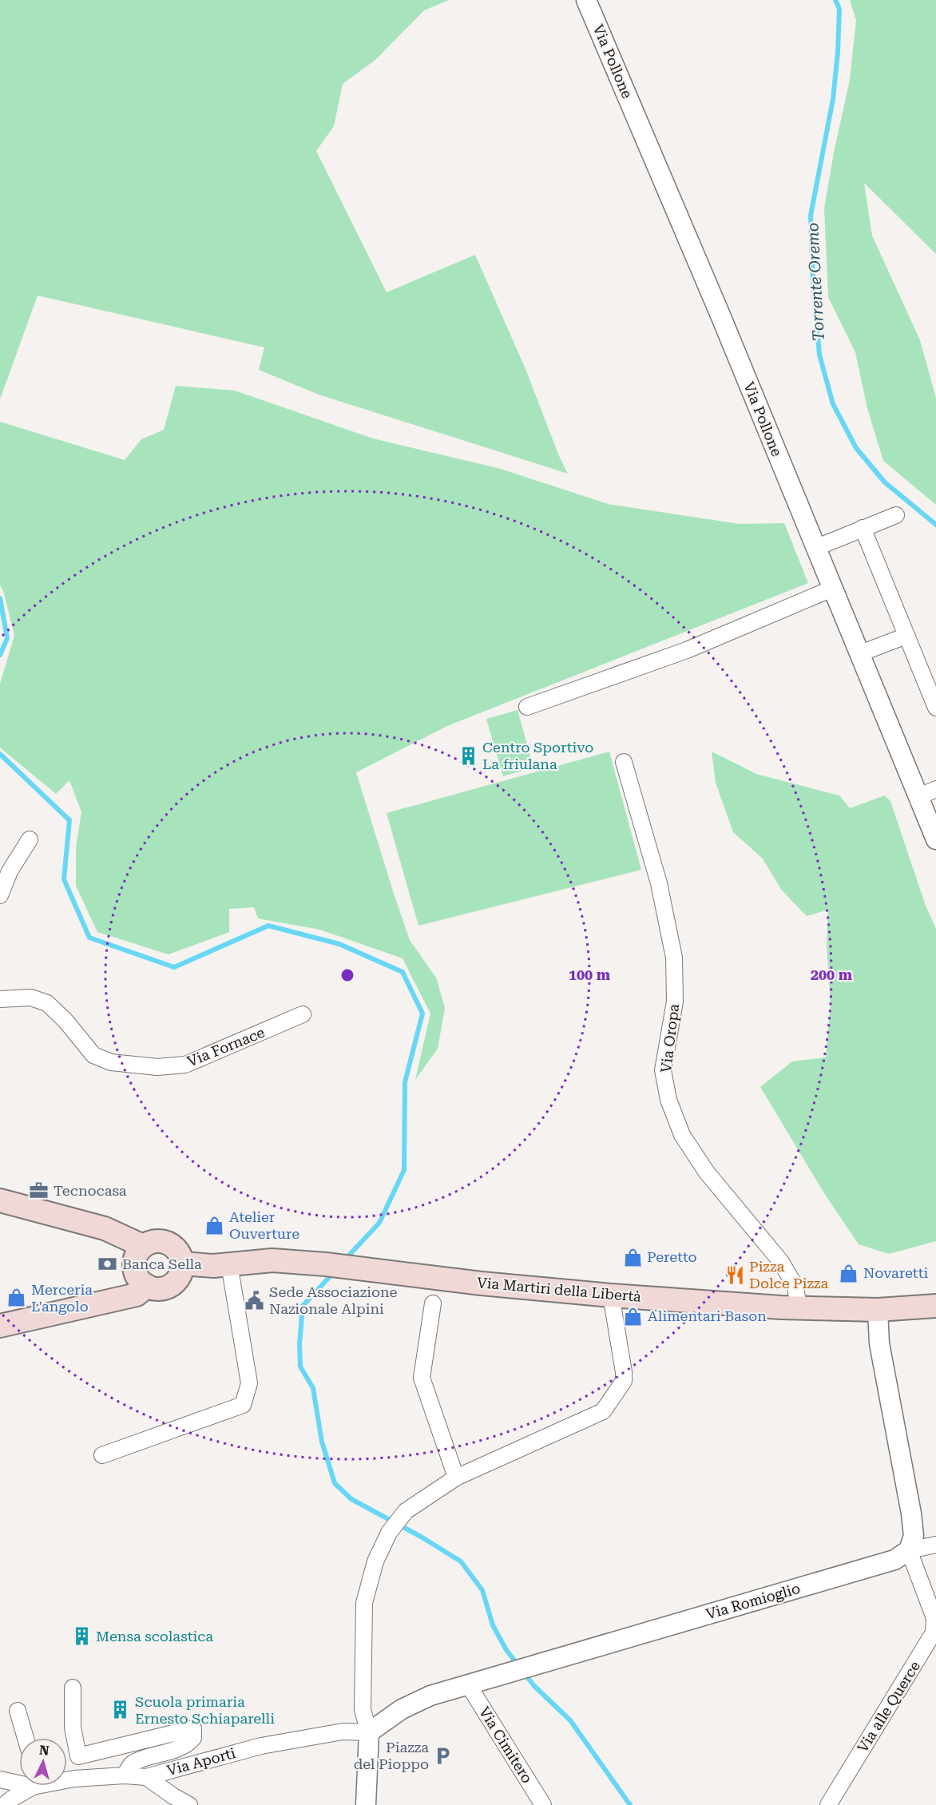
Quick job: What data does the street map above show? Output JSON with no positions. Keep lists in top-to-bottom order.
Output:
{
  "streets": {
    "main road": ["Via Martiri della Libertà"],
    "street": [
      "Via Pollone",
      "Via Oropa",
      "Via Fornace",
      "Via Romioglio",
      "Via alle Querce",
      "Via Cimitero",
      "Via Aporti"
    ]
  },
  "crossings": [
    ["Via Oropa", "Via Martiri della Libertà"],
    ["Via Romioglio", "Via alle Querce"],
    ["Via Romioglio", "Via Cimitero"],
    ["Via Romioglio", "Via Aporti"]
  ],
  "water": ["Torrente Oremo"],
  "places": {
    "building": ["Centro Sportivo La friulana", "Mensa scolastica", "Scuola primaria Ernesto Schiaparelli"],
    "office": ["Tecnocasa"],
    "shop": [
      "Atelier Ouverture",
      "Peretto",
      "Novaretti",
      "Merceria L'angolo",
      "Alimentari Bason"
    ],
    "bank": ["Banca Sella"],
    "restaurant": ["Pizza Dolce Pizza"],
    "public building": ["Sede Associazione Nazionale Alpini"],
    "parking": ["Piazza del Pioppo"]
  },
  "north": "top",
  "rings": ["100 m", "200 m"]
}
